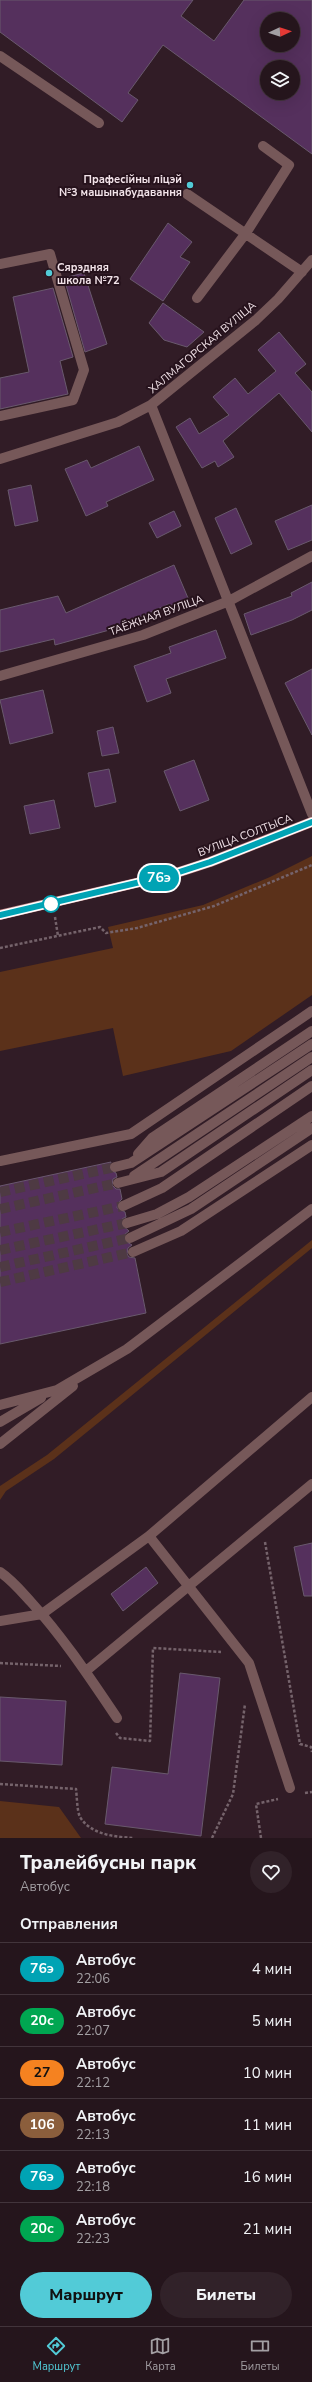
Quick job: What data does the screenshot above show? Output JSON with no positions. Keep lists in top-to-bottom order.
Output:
{
  "streets": {
    "main road": ["ВУЛІЦА СОЛТЫСА"],
    "street": ["ХАЛМАГОРСКАЯ ВУЛІЦА", "ТАЁЖНАЯ ВУЛІЦА"]
  },
  "places": ["Прафесійны ліцэй №3 машынабудавання", "Сярэдняя школа №72"],
  "lines": ["bus line 76э"],
  "north": "right",
  "page": {
    "on_map": "76э",
    "heading": [
      ["Тралейбусны парк", "Автобус"],
      "Отправления"
    ],
    "list": [
      {
        "mark": "76э",
        "name": "Автобус",
        "note": "22:06",
        "value": "4 мин"
      },
      {
        "mark": "20с",
        "name": "Автобус",
        "note": "22:07",
        "value": "5 мин"
      },
      {
        "mark": "27",
        "name": "Автобус",
        "note": "22:12",
        "value": "10 мин"
      },
      {
        "mark": "106",
        "name": "Автобус",
        "note": "22:13",
        "value": "11 мин"
      },
      {
        "mark": "76э",
        "name": "Автобус",
        "note": "22:18",
        "value": "16 мин"
      },
      {
        "mark": "20с",
        "name": "Автобус",
        "note": "22:23",
        "value": "21 мин"
      }
    ],
    "buttons": ["Маршрут", "Билеты"],
    "tabs": ["Маршрут", "Карта", "Билеты"]
  }
}
